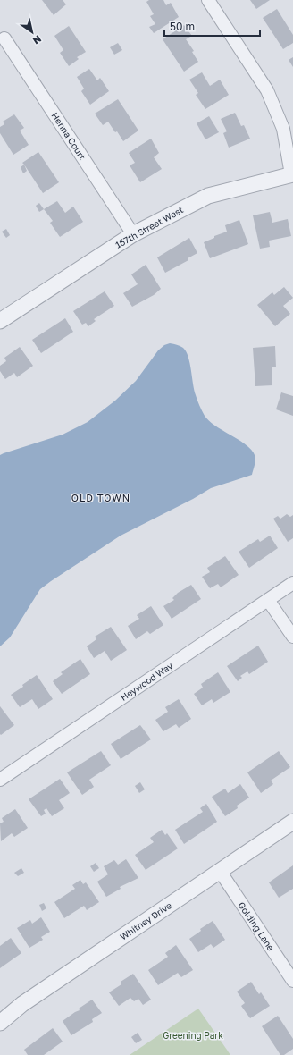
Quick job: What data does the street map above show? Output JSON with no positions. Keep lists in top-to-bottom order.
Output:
{
  "streets": {
    "street": [
      "Henna Court",
      "157th Street West",
      "Heywood Way",
      "Whitney Drive",
      "Golding Lane"
    ]
  },
  "crossings": [
    ["Henna Court", "157th Street West"],
    ["Whitney Drive", "Golding Lane"]
  ],
  "districts": ["OLD TOWN"],
  "parks": ["Greening Park"],
  "scale_bar": "50 m",
  "north": "bottom right"
}
